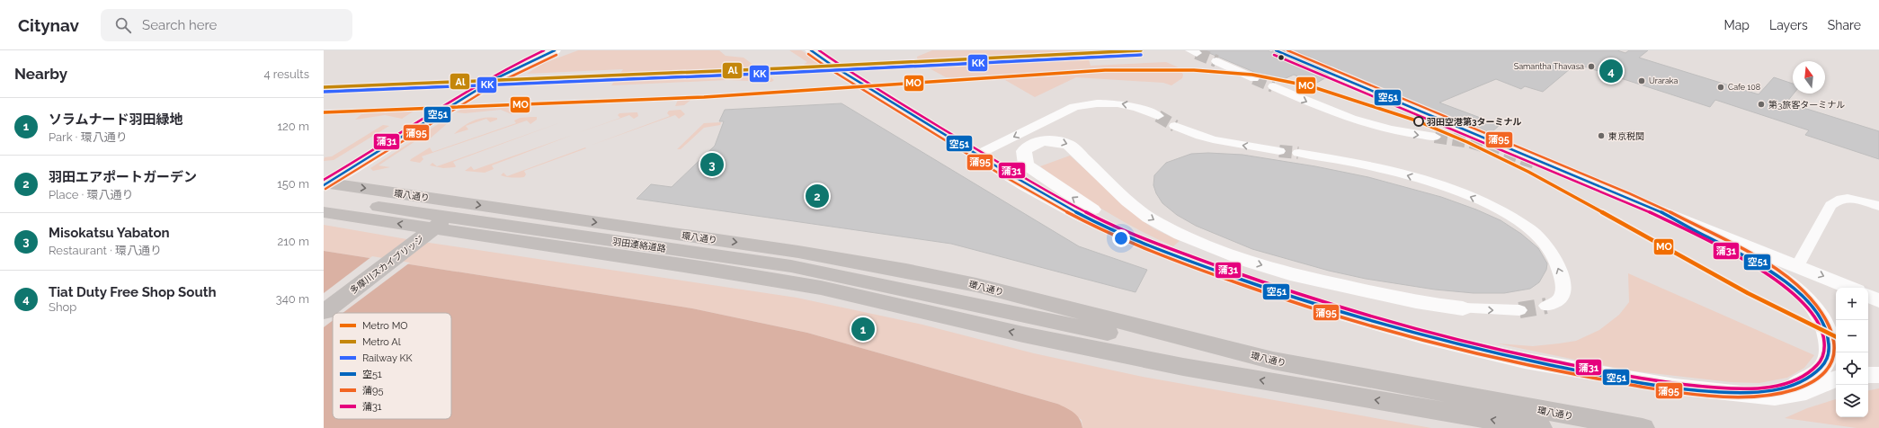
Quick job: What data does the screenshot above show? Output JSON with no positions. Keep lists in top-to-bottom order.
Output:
{
  "streets": {
    "main road": ["環八通り", "羽田連絡道路", "多摩川スカイブリッジ"]
  },
  "crossings": [
    ["環八通り", "羽田連絡道路"],
    ["羽田連絡道路", "多摩川スカイブリッジ"]
  ],
  "places": [
    "Samantha Thavasa",
    "Uraraka",
    "Cafe 108",
    "第3旅客ターミナル",
    "羽田空港第3ターミナル",
    "東京税関"
  ],
  "lines": [
    "metro line Al",
    "transit line 空51",
    "transit line 蒲95",
    "transit line 蒲31",
    "rail line KK",
    "metro line MO"
  ],
  "legend": [
    "Metro MO",
    "Metro Al",
    "Railway KK",
    "空51",
    "蒲95",
    "蒲31"
  ],
  "north": "top",
  "page": {
    "header": "Citynav",
    "search": "Search here",
    "nav": ["Map", "Layers", "Share"],
    "heading": ["Nearby", "4 results"],
    "pins": [
      "4",
      "3",
      "2",
      "1"
    ],
    "list": [
      {
        "mark": "1",
        "name": "ソラムナード羽田緑地",
        "note": "Park · 環八通り",
        "value": "120 m"
      },
      {
        "mark": "2",
        "name": "羽田エアポートガーデン",
        "note": "Place · 環八通り",
        "value": "150 m"
      },
      {
        "mark": "3",
        "name": "Misokatsu Yabaton",
        "note": "Restaurant · 環八通り",
        "value": "210 m"
      },
      {
        "mark": "4",
        "name": "Tiat Duty Free Shop South",
        "note": "Shop",
        "value": "340 m"
      }
    ],
    "map_buttons": ["+", "−"]
  }
}
